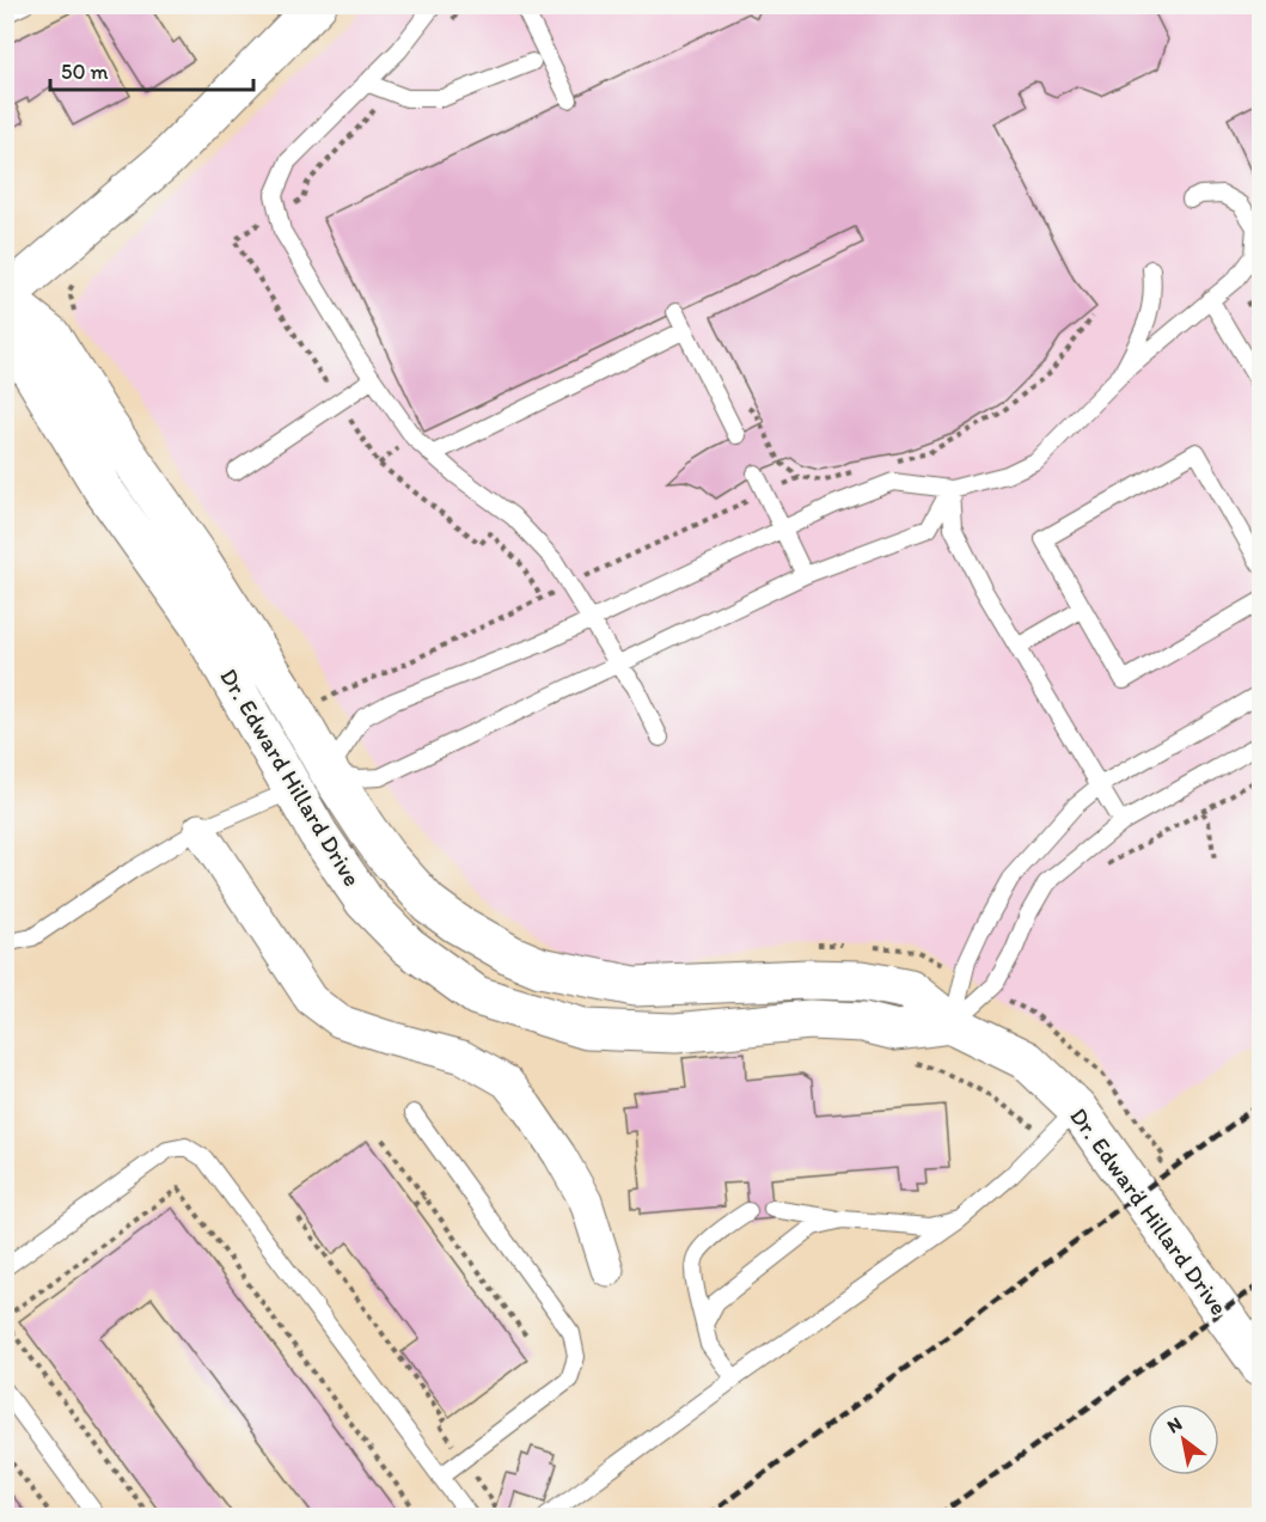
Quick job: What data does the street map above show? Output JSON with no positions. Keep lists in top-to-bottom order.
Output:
{
  "streets": {
    "street": ["Dr. Edward Hillard Drive"]
  },
  "scale_bar": "50 m",
  "north": "top left"
}
